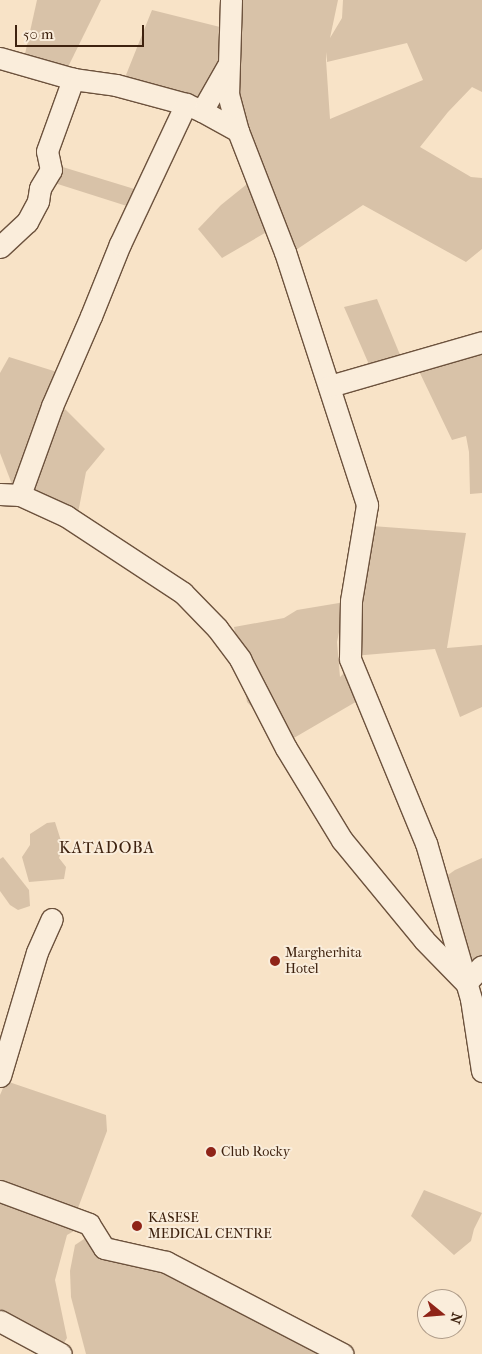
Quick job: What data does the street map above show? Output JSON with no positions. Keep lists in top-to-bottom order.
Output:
{
  "districts": ["KATADOBA"],
  "places": ["Margherhita Hotel", "Club Rocky", "KASESE MEDICAL CENTRE"],
  "scale_bar": "50 m",
  "north": "right"
}
